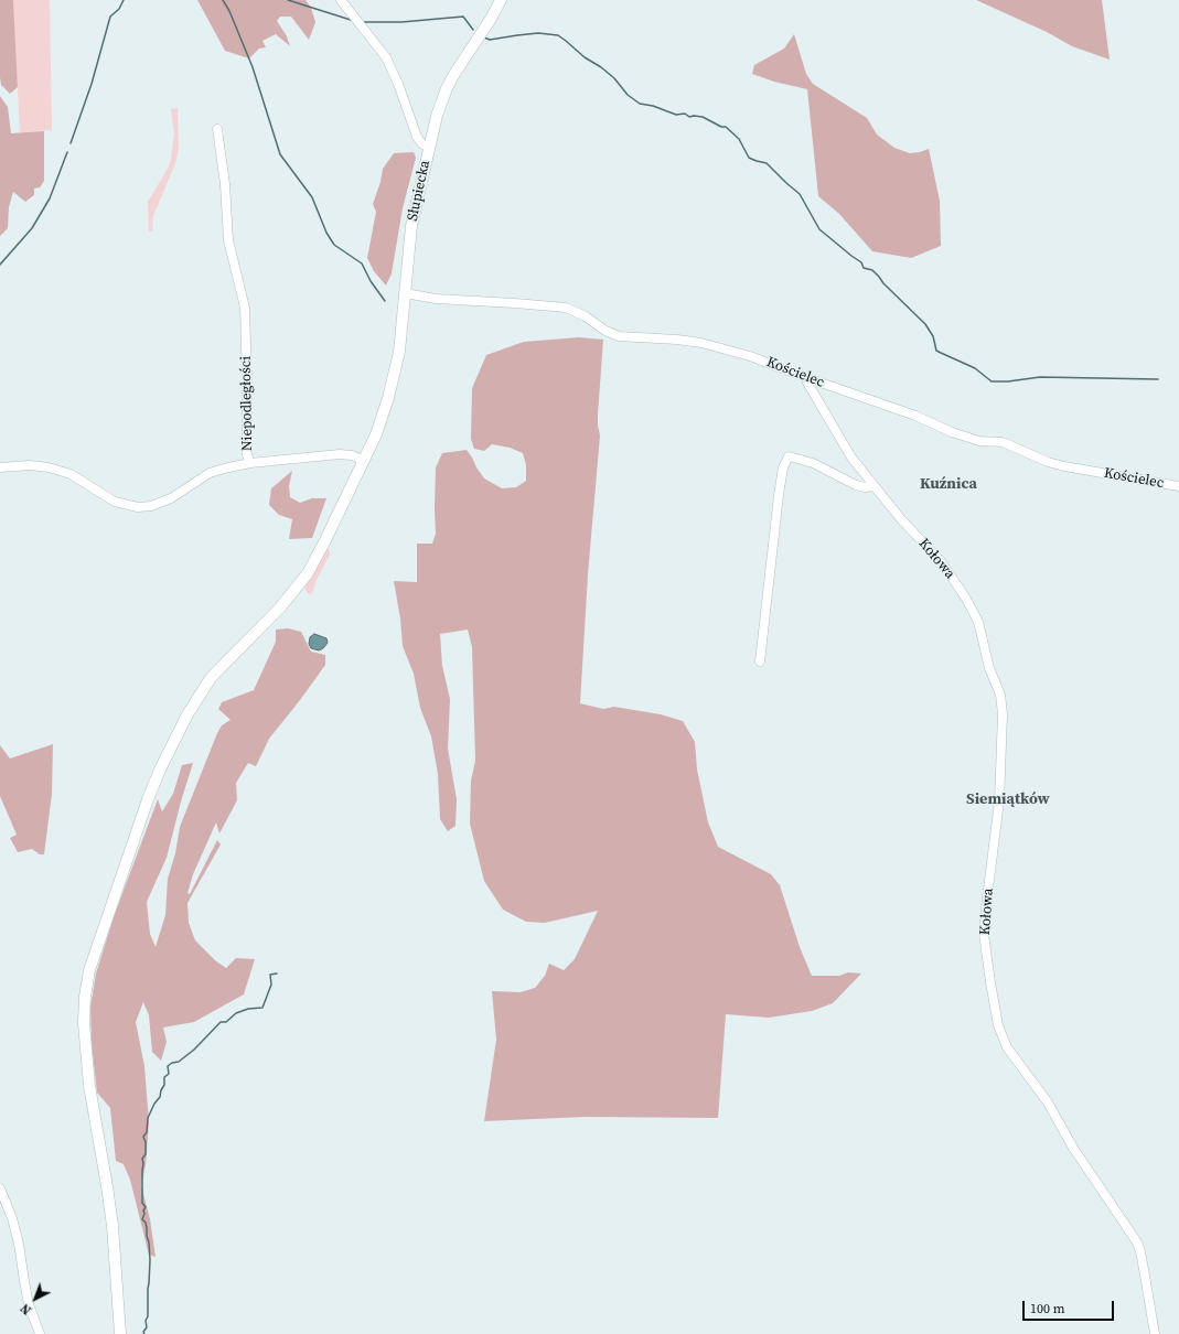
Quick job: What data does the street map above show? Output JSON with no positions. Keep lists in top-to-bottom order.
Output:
{
  "streets": {
    "main road": ["Słupiecka"],
    "street": ["Kościelec", "Niepodległości", "Kołowa"]
  },
  "crossings": [
    ["Słupiecka", "Kościelec"],
    ["Kościelec", "Kołowa"]
  ],
  "districts": ["Kuźnica", "Siemiątków"],
  "scale_bar": "100 m",
  "north": "bottom left"
}
